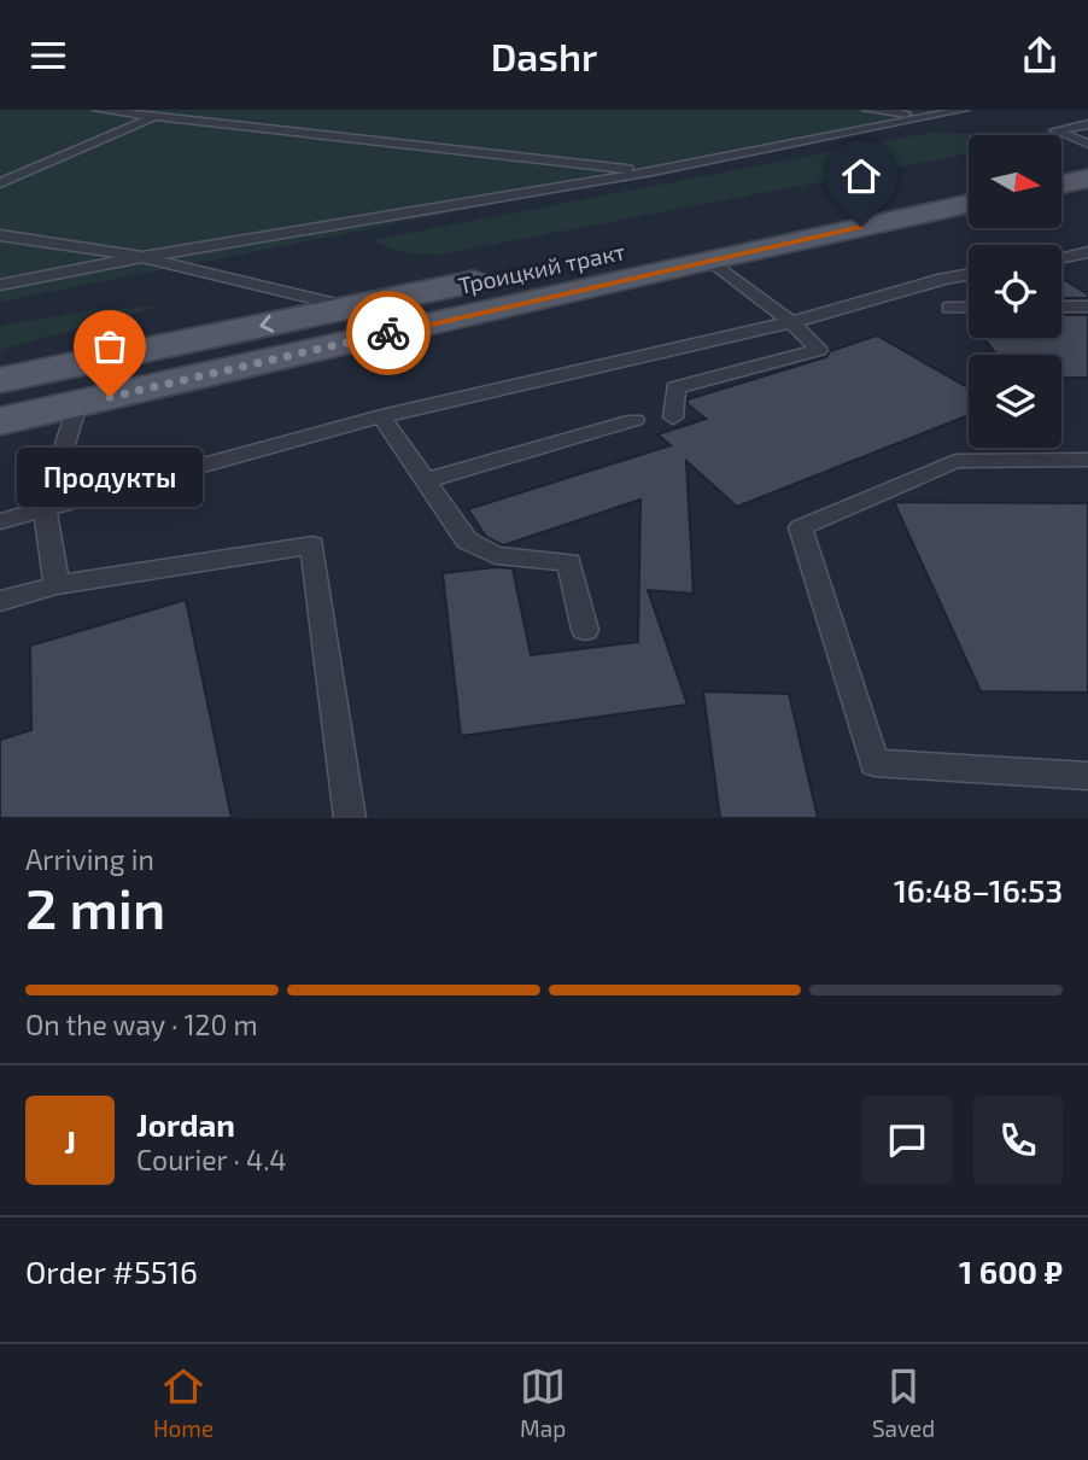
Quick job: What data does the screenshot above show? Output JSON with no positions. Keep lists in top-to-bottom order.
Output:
{
  "streets": {
    "main road": ["Троицкий тракт"]
  },
  "places": ["Продукты"],
  "north": "right",
  "page": {
    "header": "Dashr",
    "bubble": "Продукты",
    "heading": ["2 min", "Arriving in", "16:48–16:53"],
    "panel": [
      "Jordan",
      "Courier · 4.4",
      "Order #5516",
      "1 600 ₽"
    ],
    "bar": "On the way · 120 m",
    "round": "J",
    "tabs": ["Home", "Map", "Saved"]
  }
}
